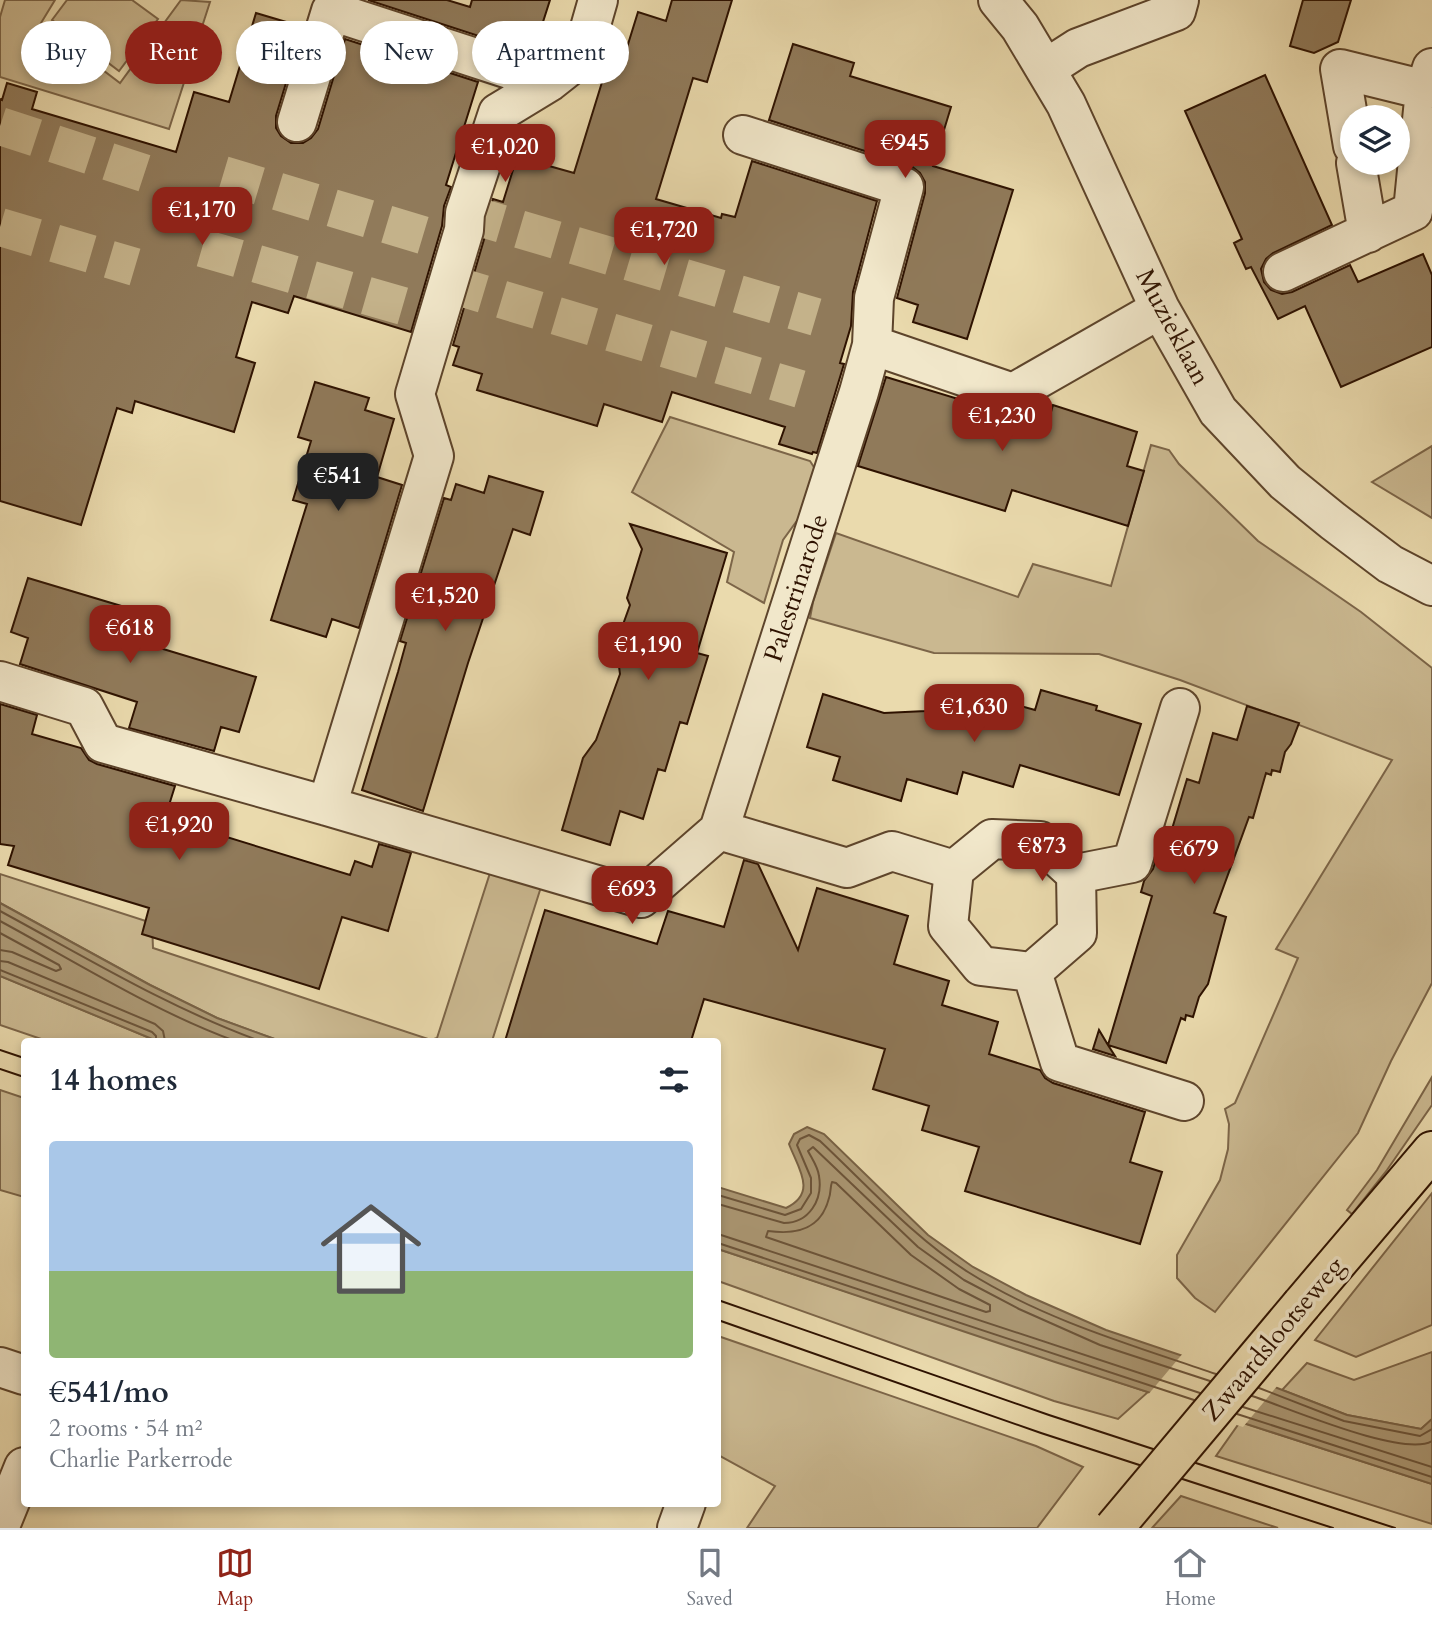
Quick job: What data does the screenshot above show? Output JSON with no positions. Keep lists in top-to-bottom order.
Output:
{
  "streets": {
    "main road": ["Zwaardslootseweg"],
    "street": ["Muzieklaan", "Palestrinarode"]
  },
  "page": {
    "chip": [
      "Buy",
      "Rent",
      "Filters",
      "New",
      "Apartment"
    ],
    "price": [
      "€945",
      "€1,020",
      "€1,170",
      "€1,720",
      "€1,230",
      "€541",
      "€1,520",
      "€618",
      "€1,190",
      "€1,630",
      "€1,920",
      "€873",
      "€679",
      "€693"
    ],
    "heading": "14 homes",
    "list": [
      {
        "name": "€541/mo",
        "note": "2 rooms · 54 m² · Charlie Parkerrode"
      }
    ],
    "tabs": ["Map", "Saved", "Home"]
  }
}
